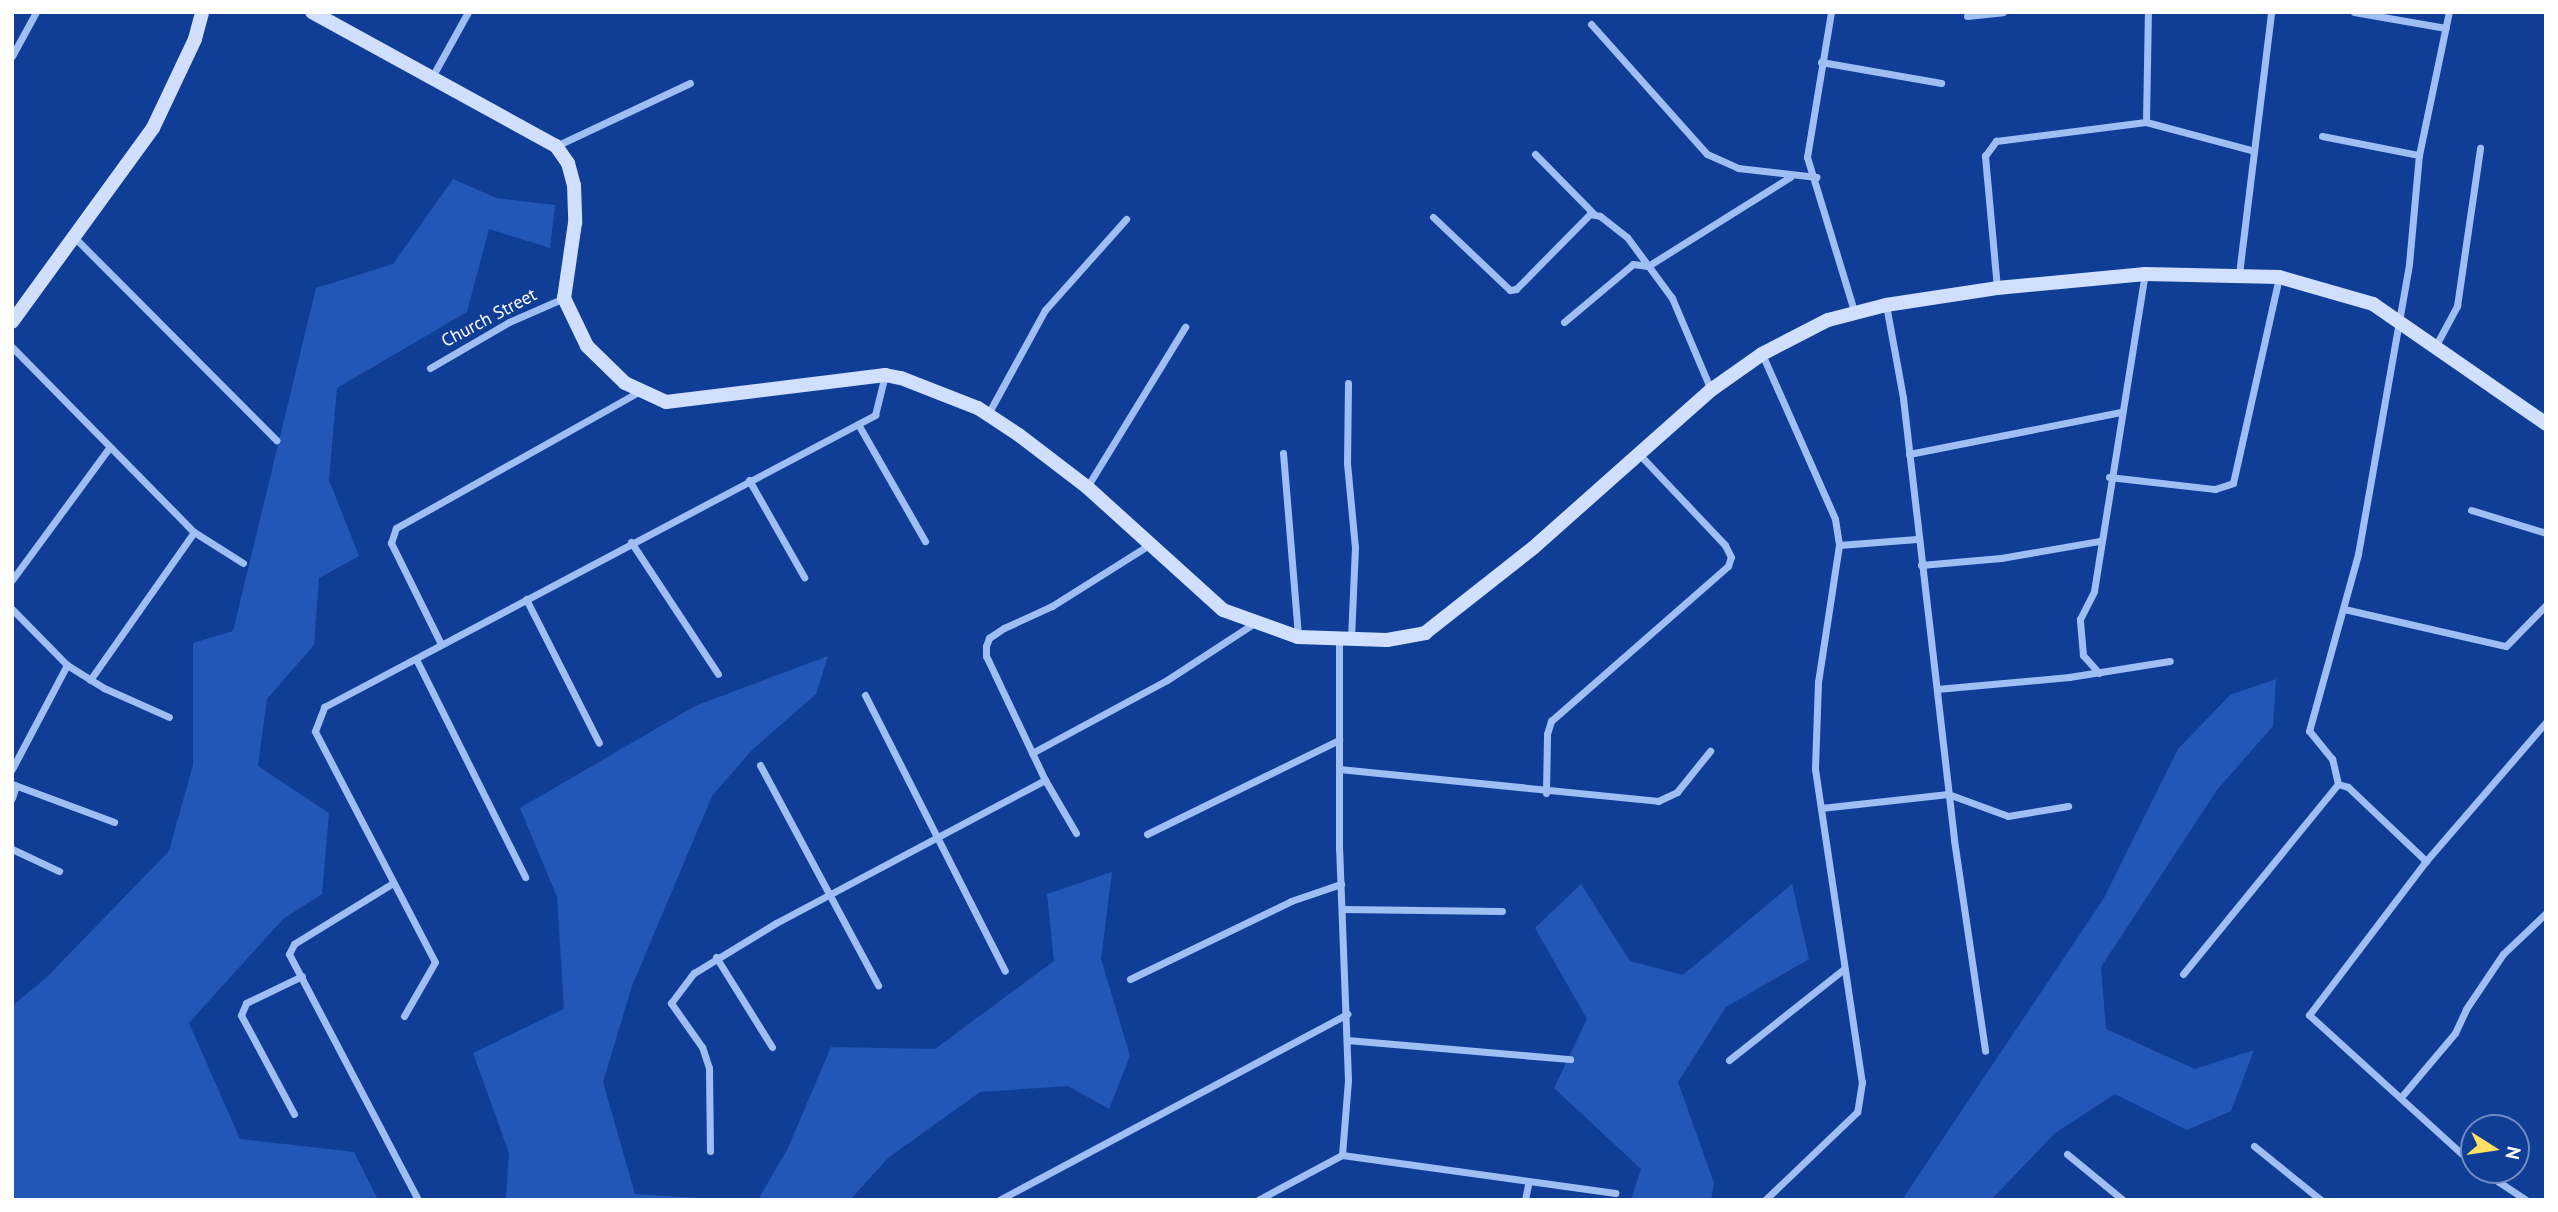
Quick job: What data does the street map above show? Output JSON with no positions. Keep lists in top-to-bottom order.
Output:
{
  "streets": {
    "street": ["Church Street"]
  },
  "north": "right"
}
